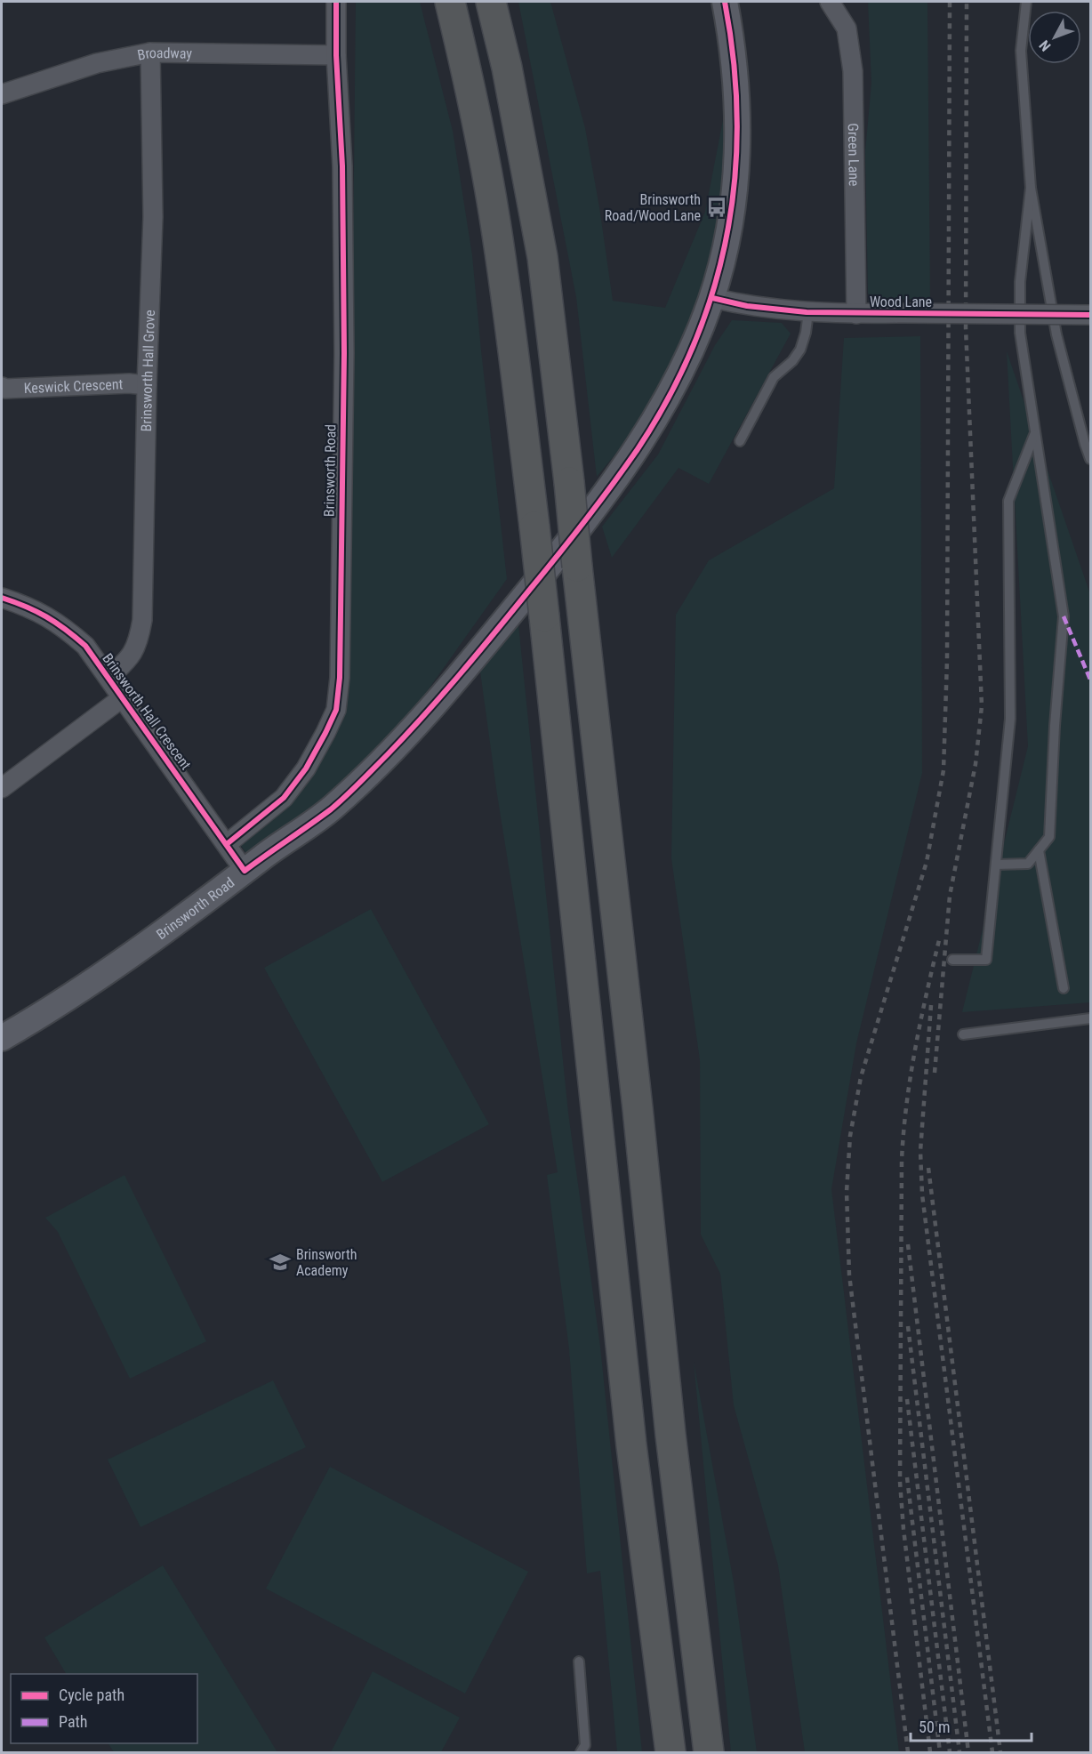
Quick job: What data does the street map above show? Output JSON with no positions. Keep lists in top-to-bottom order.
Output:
{
  "streets": {
    "main road": ["Brinsworth Road"],
    "street": [
      "Broadway",
      "Green Lane",
      "Wood Lane",
      "Brinsworth Hall Grove",
      "Keswick Crescent",
      "Brinsworth Hall Crescent"
    ]
  },
  "crossings": [
    ["Broadway", "Brinsworth Hall Grove"],
    ["Broadway", "Brinsworth Road"],
    ["Green Lane", "Wood Lane"],
    ["Wood Lane", "Brinsworth Road"],
    ["Brinsworth Hall Grove", "Keswick Crescent"],
    ["Brinsworth Hall Grove", "Brinsworth Hall Crescent"],
    ["Brinsworth Road", "Brinsworth Hall Crescent"]
  ],
  "places": {
    "bus stop": ["Brinsworth Road/Wood Lane"],
    "school or university": ["Brinsworth Academy"]
  },
  "legend": ["Cycle path", "Path"],
  "scale_bar": "50 m",
  "north": "bottom left"
}
